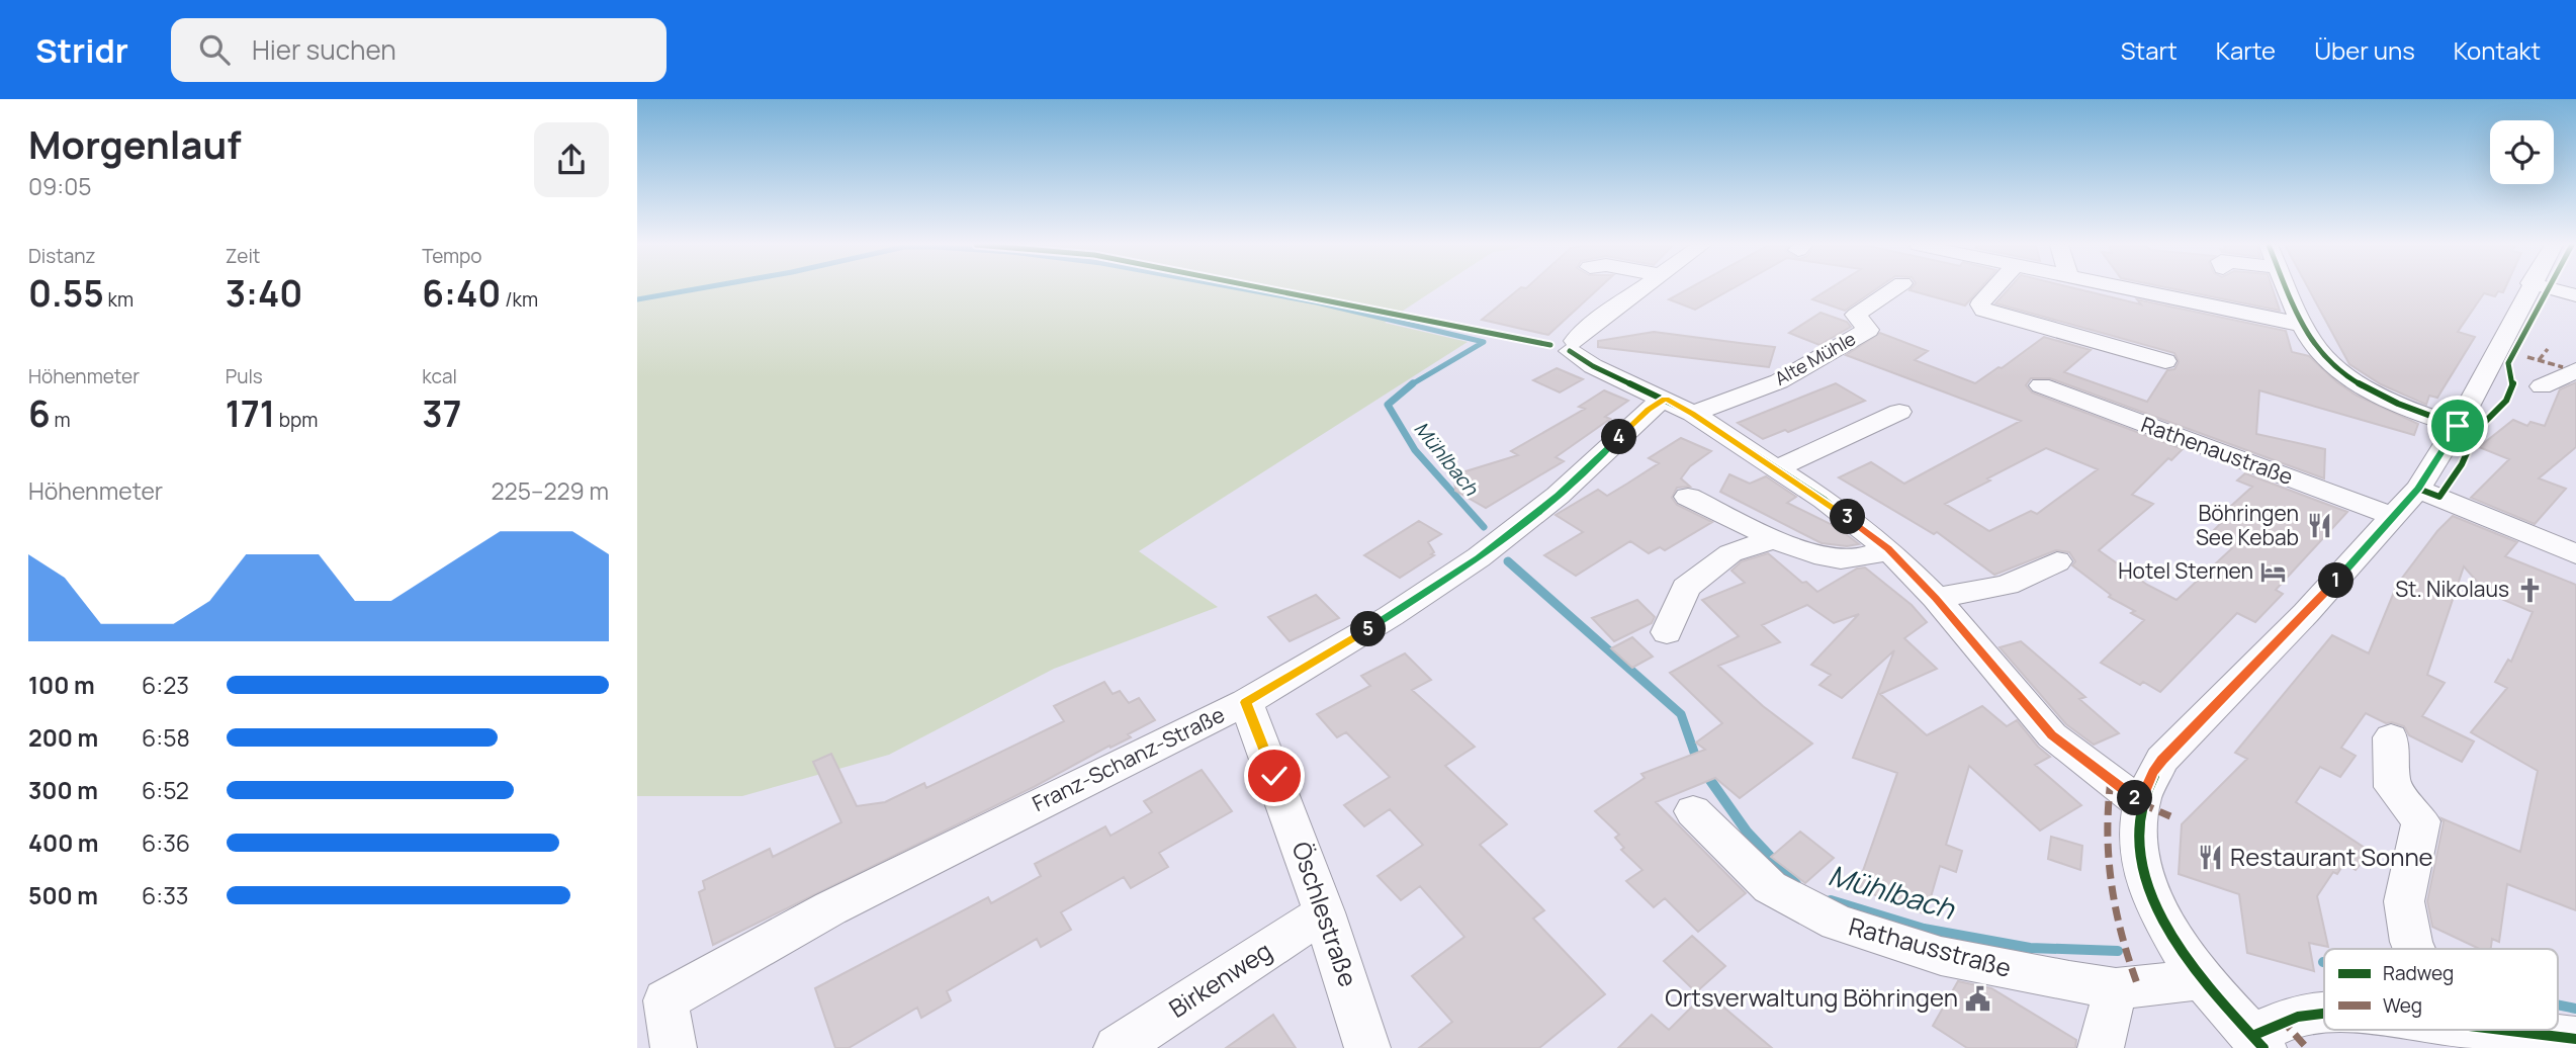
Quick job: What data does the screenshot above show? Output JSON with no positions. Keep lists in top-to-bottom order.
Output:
{
  "streets": {
    "street": [
      "Alte Mühle",
      "Rathenaustraße",
      "Franz-Schanz-Straße",
      "Öschlestraße",
      "Rathausstraße",
      "Birkenweg"
    ]
  },
  "crossings": [
    ["Alte Mühle", "Franz-Schanz-Straße"],
    ["Franz-Schanz-Straße", "Öschlestraße"],
    ["Öschlestraße", "Birkenweg"]
  ],
  "water": ["Mühlbach"],
  "places": {
    "restaurant": ["Böhringen See Kebab", "Restaurant Sonne"],
    "hotel": ["Hotel Sternen"],
    "church": ["St. Nikolaus"],
    "public building": ["Ortsverwaltung Böhringen"]
  },
  "legend": ["Radweg", "Weg"],
  "page": {
    "header": "Stridr",
    "search": "Hier suchen",
    "nav": [
      "Start",
      "Karte",
      "Über uns",
      "Kontakt"
    ],
    "heading": ["Morgenlauf", "09:05"],
    "stats": [
      ["Distanz", "0.55 km"],
      ["Zeit", "3:40"],
      ["Tempo", "6:40 /km"],
      ["Höhenmeter", "6 m"],
      ["Puls", "171 bpm"],
      ["kcal", "37"]
    ],
    "pins": [
      "4",
      "3",
      "1",
      "5",
      "2"
    ],
    "chart": ["Höhenmeter", "225–229 m"],
    "list": [
      {
        "name": "100 m",
        "note": "6:23"
      },
      {
        "name": "200 m",
        "note": "6:58"
      },
      {
        "name": "300 m",
        "note": "6:52"
      },
      {
        "name": "400 m",
        "note": "6:36"
      },
      {
        "name": "500 m",
        "note": "6:33"
      }
    ]
  }
}
